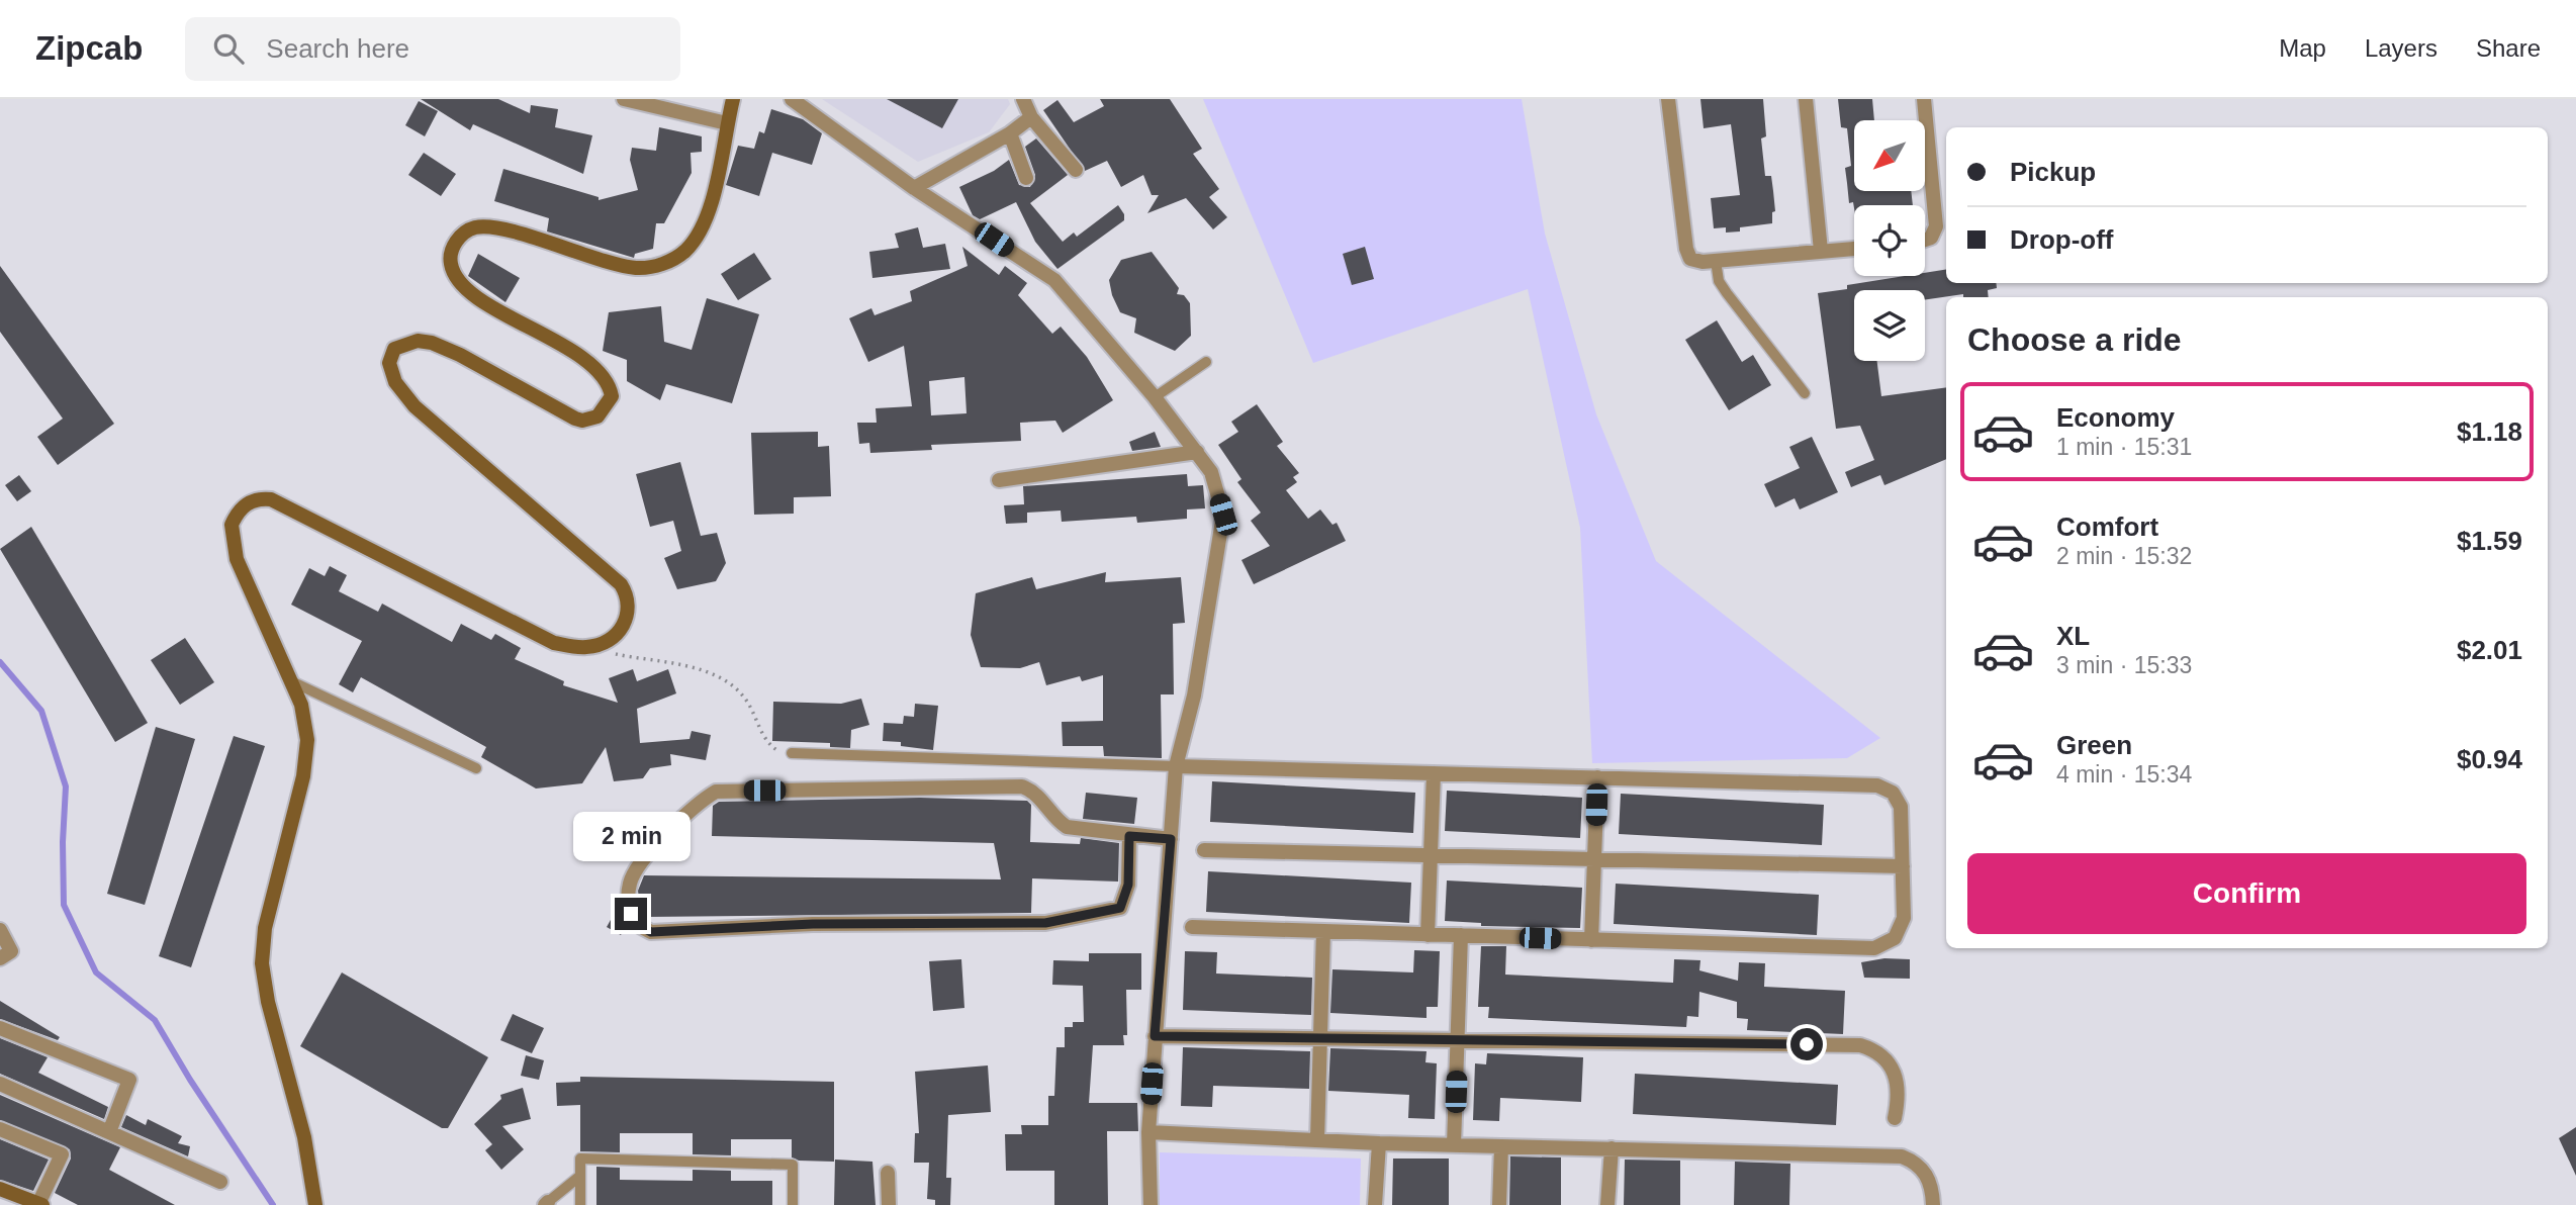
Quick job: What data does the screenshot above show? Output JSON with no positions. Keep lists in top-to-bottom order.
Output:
{
  "north": "bottom left",
  "page": {
    "header": "Zipcab",
    "search": "Search here",
    "nav": ["Map", "Layers", "Share"],
    "banner": ["Pickup", "Drop-off"],
    "heading": "Choose a ride",
    "list": [
      {
        "name": "Economy",
        "note": "1 min · 15:31",
        "value": "$1.18"
      },
      {
        "name": "Comfort",
        "note": "2 min · 15:32",
        "value": "$1.59"
      },
      {
        "name": "XL",
        "note": "3 min · 15:33",
        "value": "$2.01"
      },
      {
        "name": "Green",
        "note": "4 min · 15:34",
        "value": "$0.94"
      }
    ],
    "bubble": "2 min",
    "buttons": "Confirm"
  }
}
